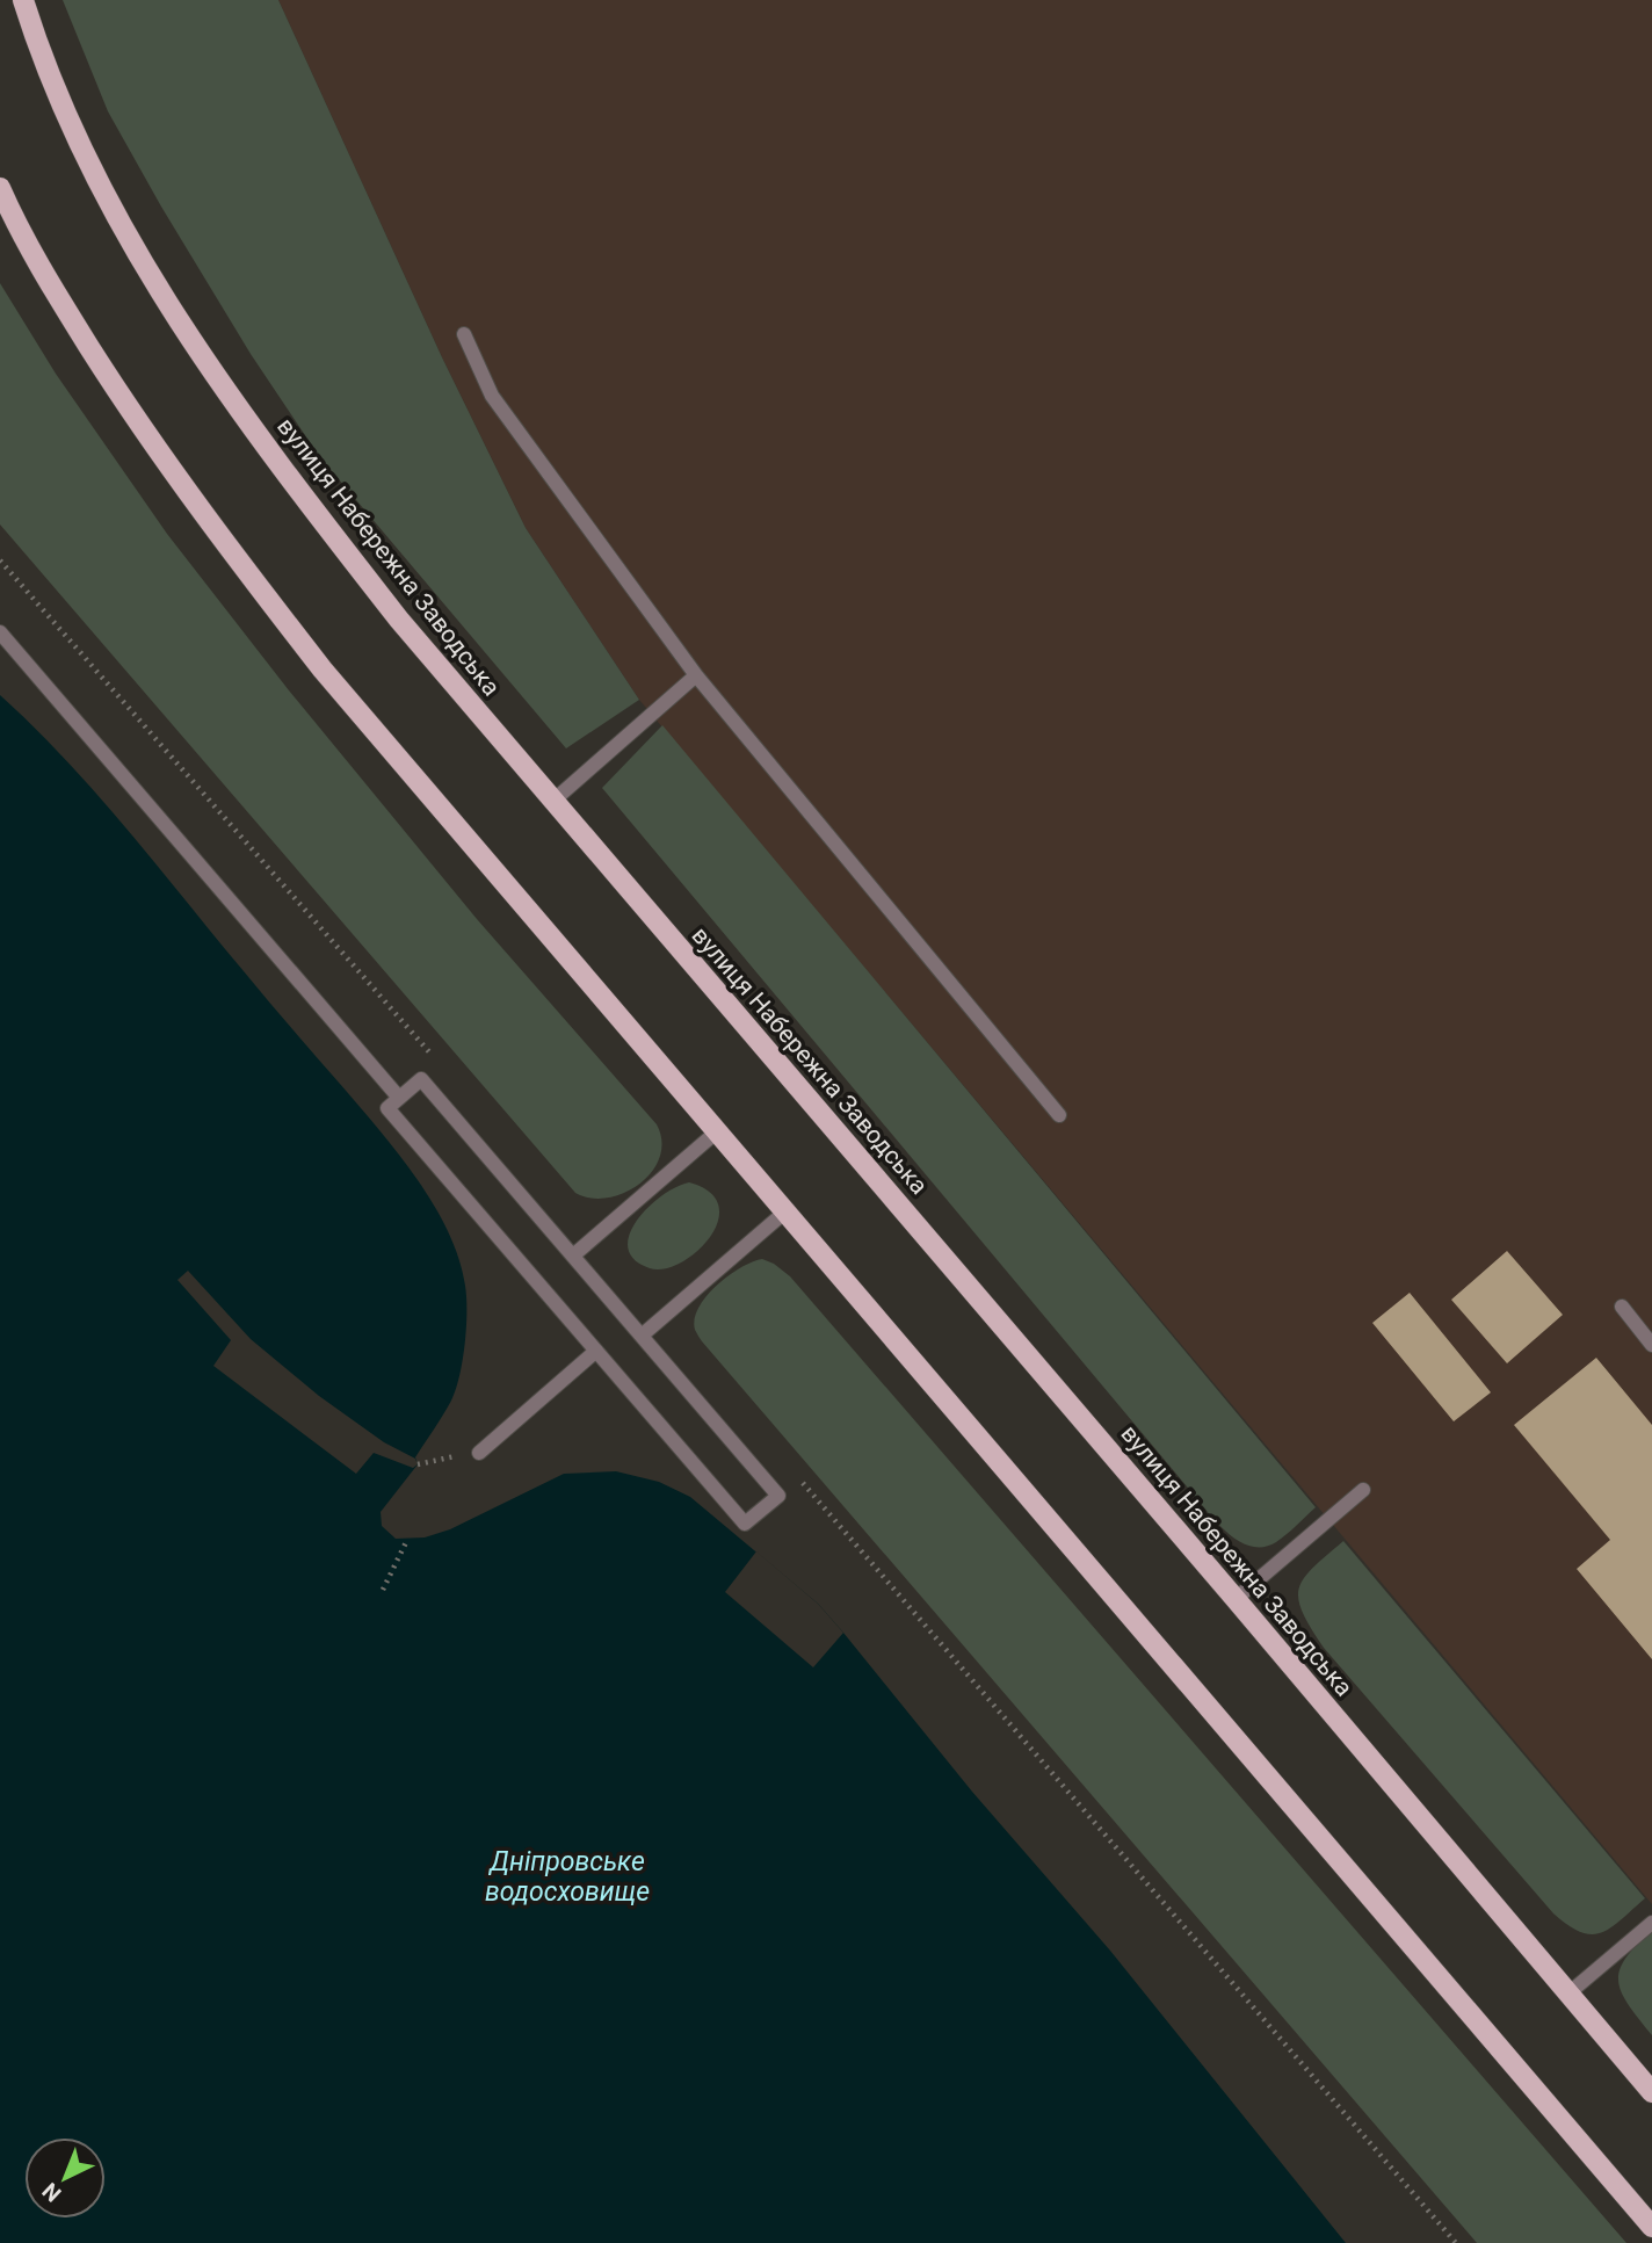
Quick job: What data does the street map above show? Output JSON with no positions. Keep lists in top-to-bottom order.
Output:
{
  "streets": {
    "main road": ["вулиця Набережна Заводська"]
  },
  "water": ["Дніпровське водосховище"],
  "north": "bottom left"
}
